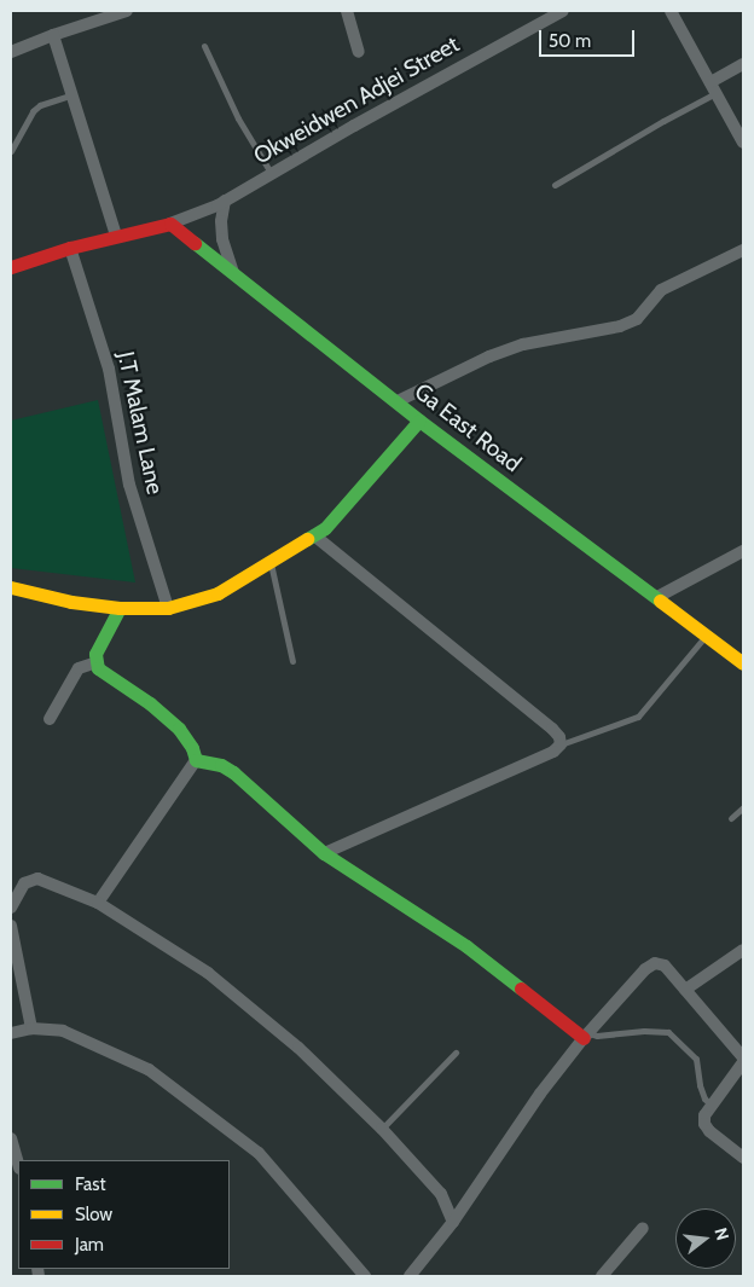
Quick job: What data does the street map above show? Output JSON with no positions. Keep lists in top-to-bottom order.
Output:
{
  "streets": {
    "street": ["Okweidwen Adjei Street", "J.T Malam Lane", "Ga East Road"]
  },
  "crossings": [
    ["Okweidwen Adjei Street", "Ga East Road"]
  ],
  "legend": ["Fast", "Slow", "Jam"],
  "scale_bar": "50 m",
  "north": "right"
}
